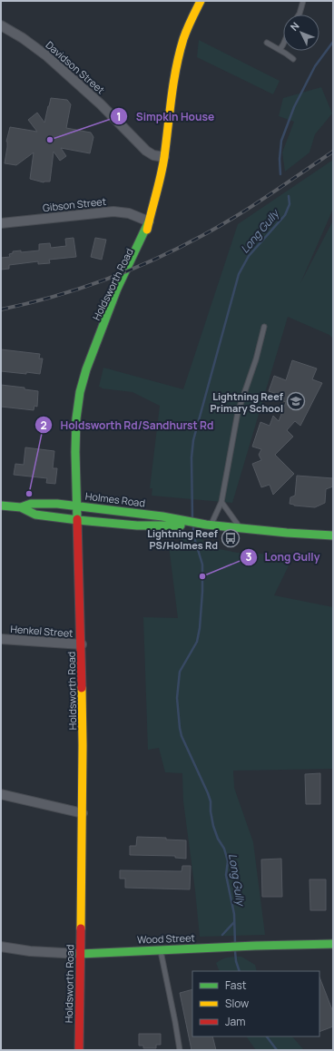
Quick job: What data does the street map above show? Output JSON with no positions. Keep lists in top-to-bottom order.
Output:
{
  "streets": {
    "main road": ["Holdsworth Road", "Holmes Road", "Wood Street"],
    "street": ["Davidson Street", "Gibson Street", "Henkel Street"]
  },
  "crossings": [
    ["Davidson Street", "Holdsworth Road"],
    ["Gibson Street", "Holdsworth Road"],
    ["Holdsworth Road", "Holmes Road"],
    ["Holdsworth Road", "Henkel Street"],
    ["Holdsworth Road", "Wood Street"]
  ],
  "water": ["Long Gully"],
  "places": {
    "other": ["Simpkin House", "Holdsworth Rd/Sandhurst Rd", "Long Gully"],
    "school or university": ["Lightning Reef Primary School"],
    "bus stop": ["Lightning Reef PS/Holmes Rd"]
  },
  "legend": ["Fast", "Slow", "Jam"],
  "north": "top left"
}
